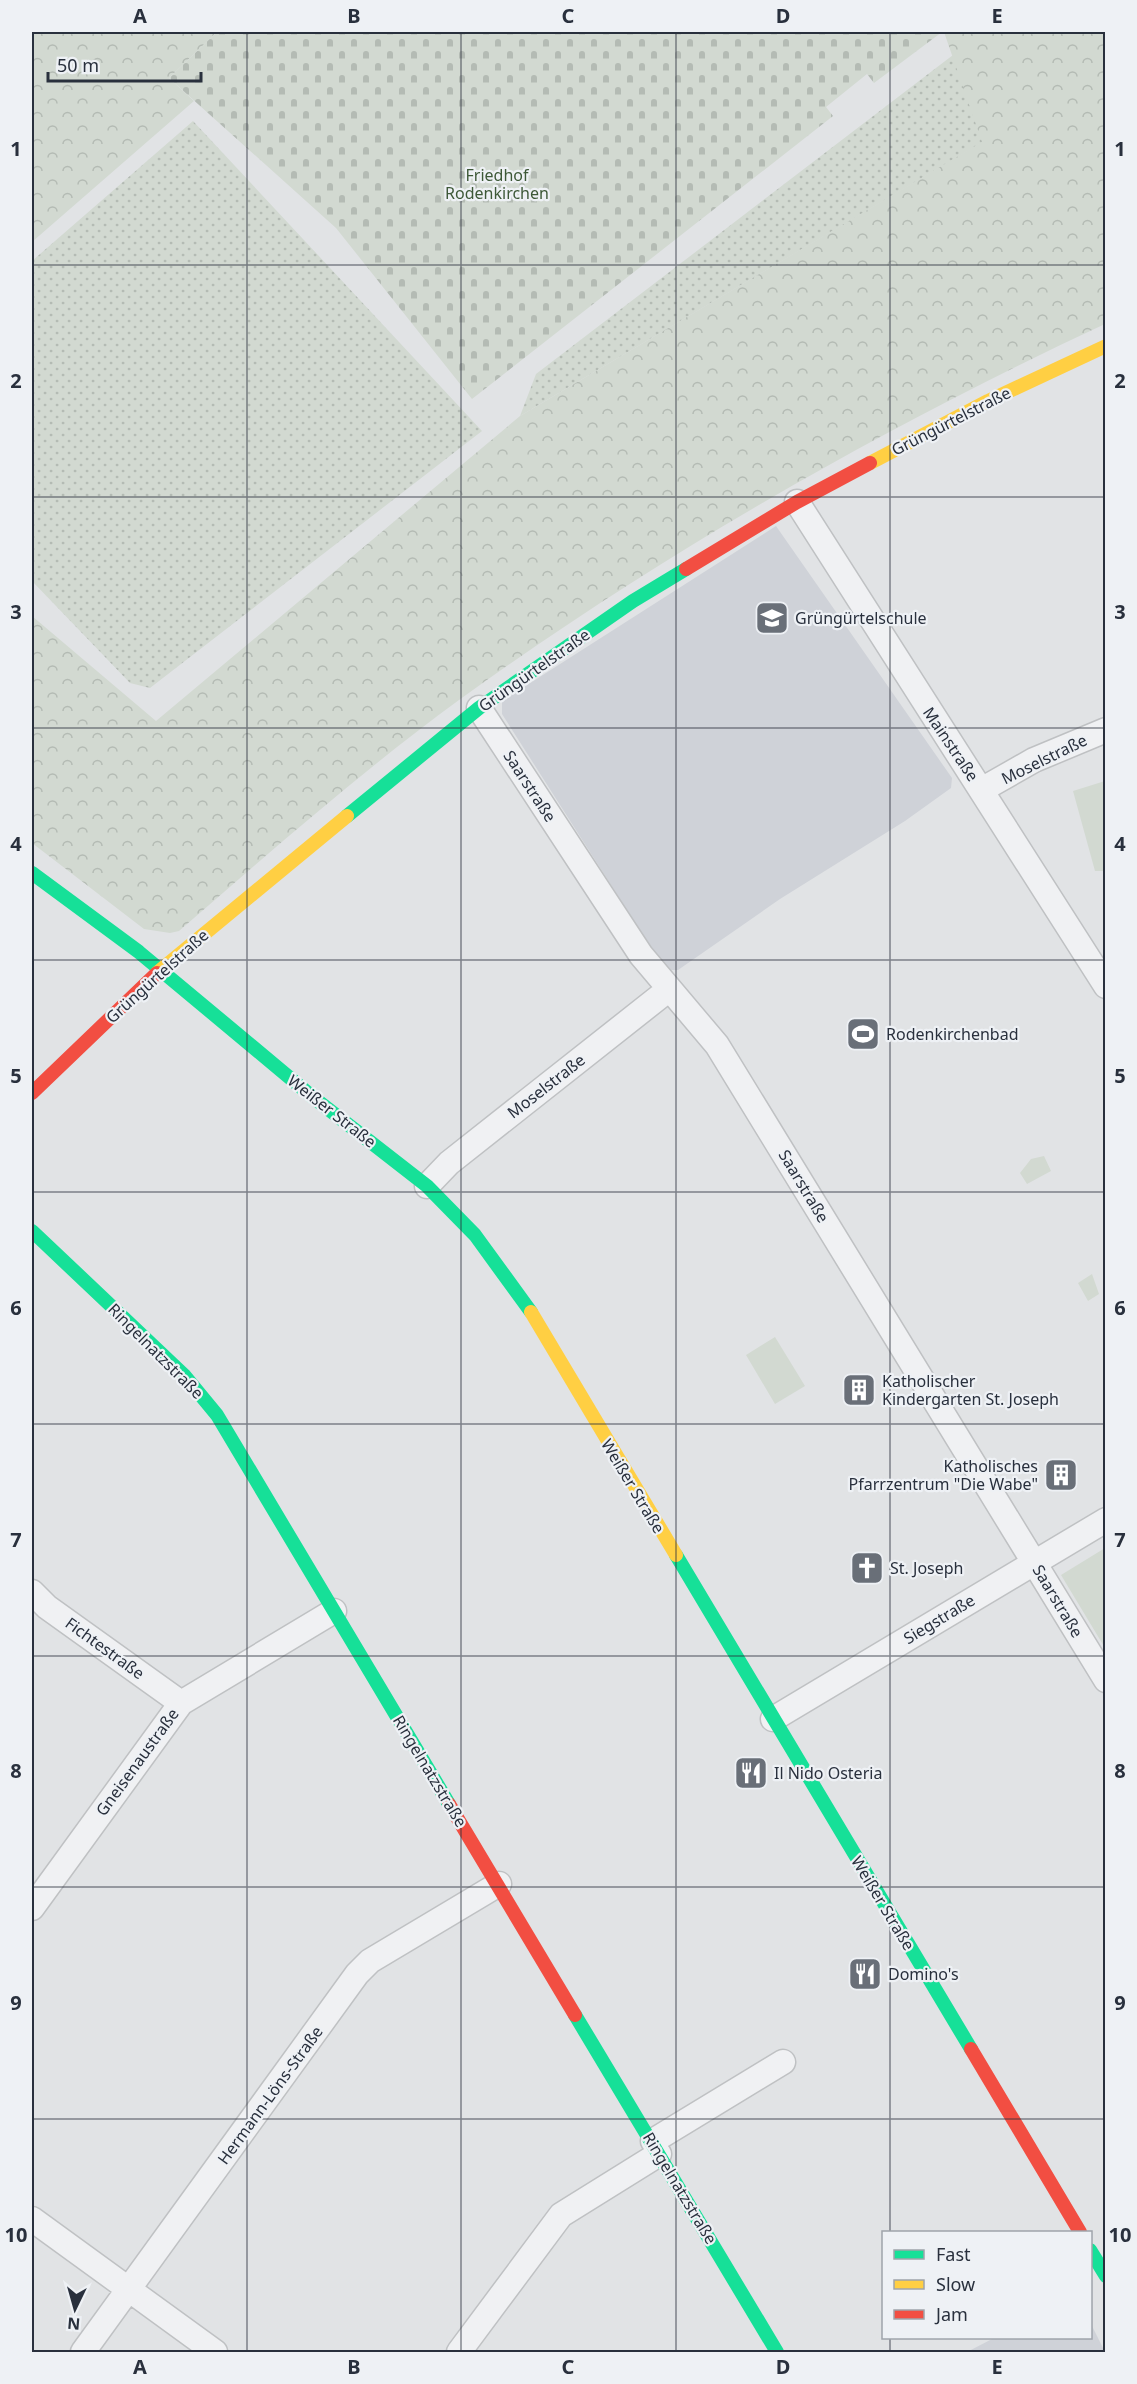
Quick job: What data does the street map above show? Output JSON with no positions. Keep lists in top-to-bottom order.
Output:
{
  "streets": {
    "street": [
      "Grüngürtelstraße",
      "Mainstraße",
      "Moselstraße",
      "Saarstraße",
      "Weißer Straße",
      "Ringelnatzstraße",
      "Siegstraße",
      "Fichtestraße",
      "Gneisenaustraße",
      "Hermann-Löns-Straße"
    ]
  },
  "crossings": [
    ["Grüngürtelstraße", "Mainstraße"],
    ["Grüngürtelstraße", "Saarstraße"],
    ["Grüngürtelstraße", "Weißer Straße"],
    ["Mainstraße", "Moselstraße"],
    ["Moselstraße", "Saarstraße"],
    ["Moselstraße", "Weißer Straße"],
    ["Saarstraße", "Siegstraße"],
    ["Weißer Straße", "Siegstraße"],
    ["Ringelnatzstraße", "Gneisenaustraße"],
    ["Ringelnatzstraße", "Hermann-Löns-Straße"],
    ["Fichtestraße", "Gneisenaustraße"]
  ],
  "parks": ["Friedhof Rodenkirchen"],
  "places": {
    "school or university": ["Grüngürtelschule"],
    "sports": ["Rodenkirchenbad"],
    "building": ["Katholischer Kindergarten St. Joseph", "Katholisches Pfarrzentrum \"Die Wabe\""],
    "church": ["St. Joseph"],
    "restaurant": ["Il Nido Osteria", "Domino's"]
  },
  "legend": ["Fast", "Slow", "Jam"],
  "scale_bar": "50 m",
  "north": "bottom",
  "grid": {
    "columns": [
      "A",
      "B",
      "C",
      "D",
      "E"
    ],
    "rows": [
      "1",
      "2",
      "3",
      "4",
      "5",
      "6",
      "7",
      "8",
      "9",
      "10"
    ]
  }
}
